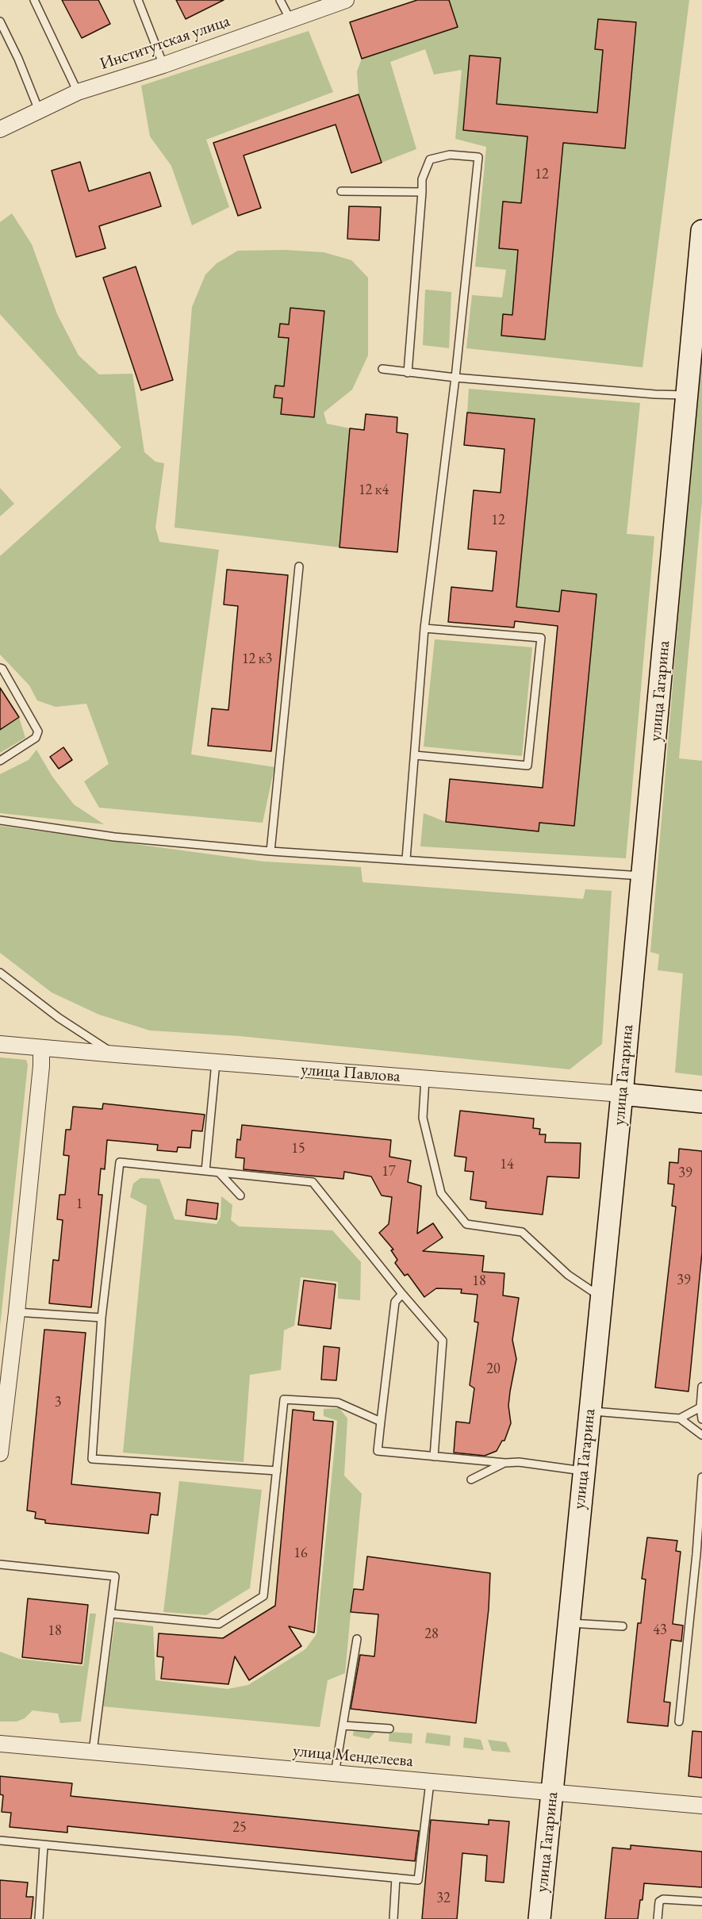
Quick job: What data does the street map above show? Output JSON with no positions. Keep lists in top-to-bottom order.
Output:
{
  "streets": {
    "main road": ["улица Гагарина", "улица Павлова"],
    "street": ["Институтская улица", "улица Менделеева"]
  },
  "crossings": [
    ["улица Гагарина", "улица Павлова"],
    ["улица Гагарина", "улица Менделеева"]
  ],
  "house_numbers": [
    "12",
    "12 к4",
    "12",
    "12 к3",
    "15",
    "14",
    "17",
    "39",
    "1",
    "39",
    "18",
    "20",
    "3",
    "16",
    "43",
    "18",
    "28",
    "25",
    "32"
  ]
}
